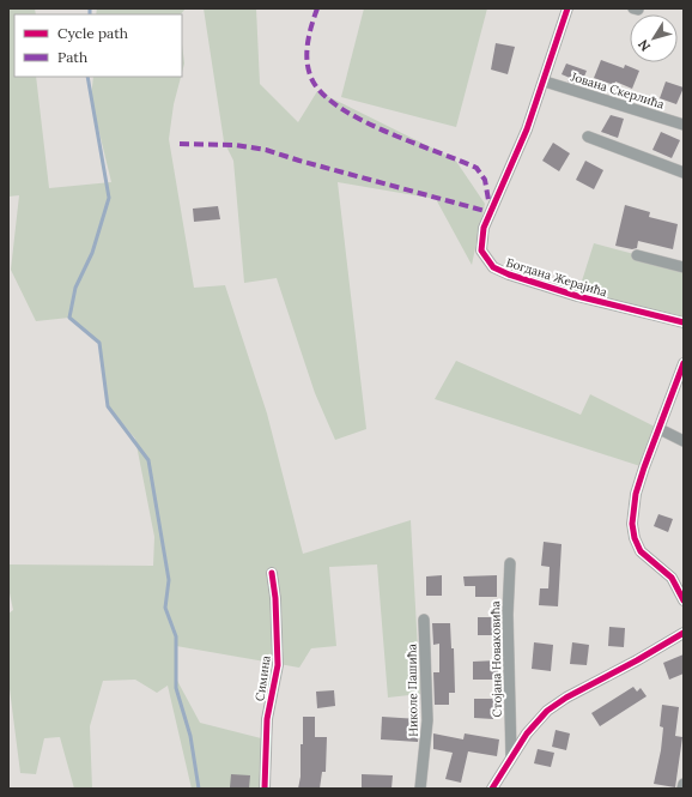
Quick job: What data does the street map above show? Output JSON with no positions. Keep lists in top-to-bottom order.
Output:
{
  "streets": {
    "street": [
      "Јована Скерлића",
      "Богдана Жерајића",
      "Стојана Новаковића",
      "Симина",
      "Николе Пашића"
    ]
  },
  "crossings": [
    ["Јована Скерлића", "Богдана Жерајића"]
  ],
  "legend": ["Cycle path", "Path"],
  "north": "bottom left"
}
